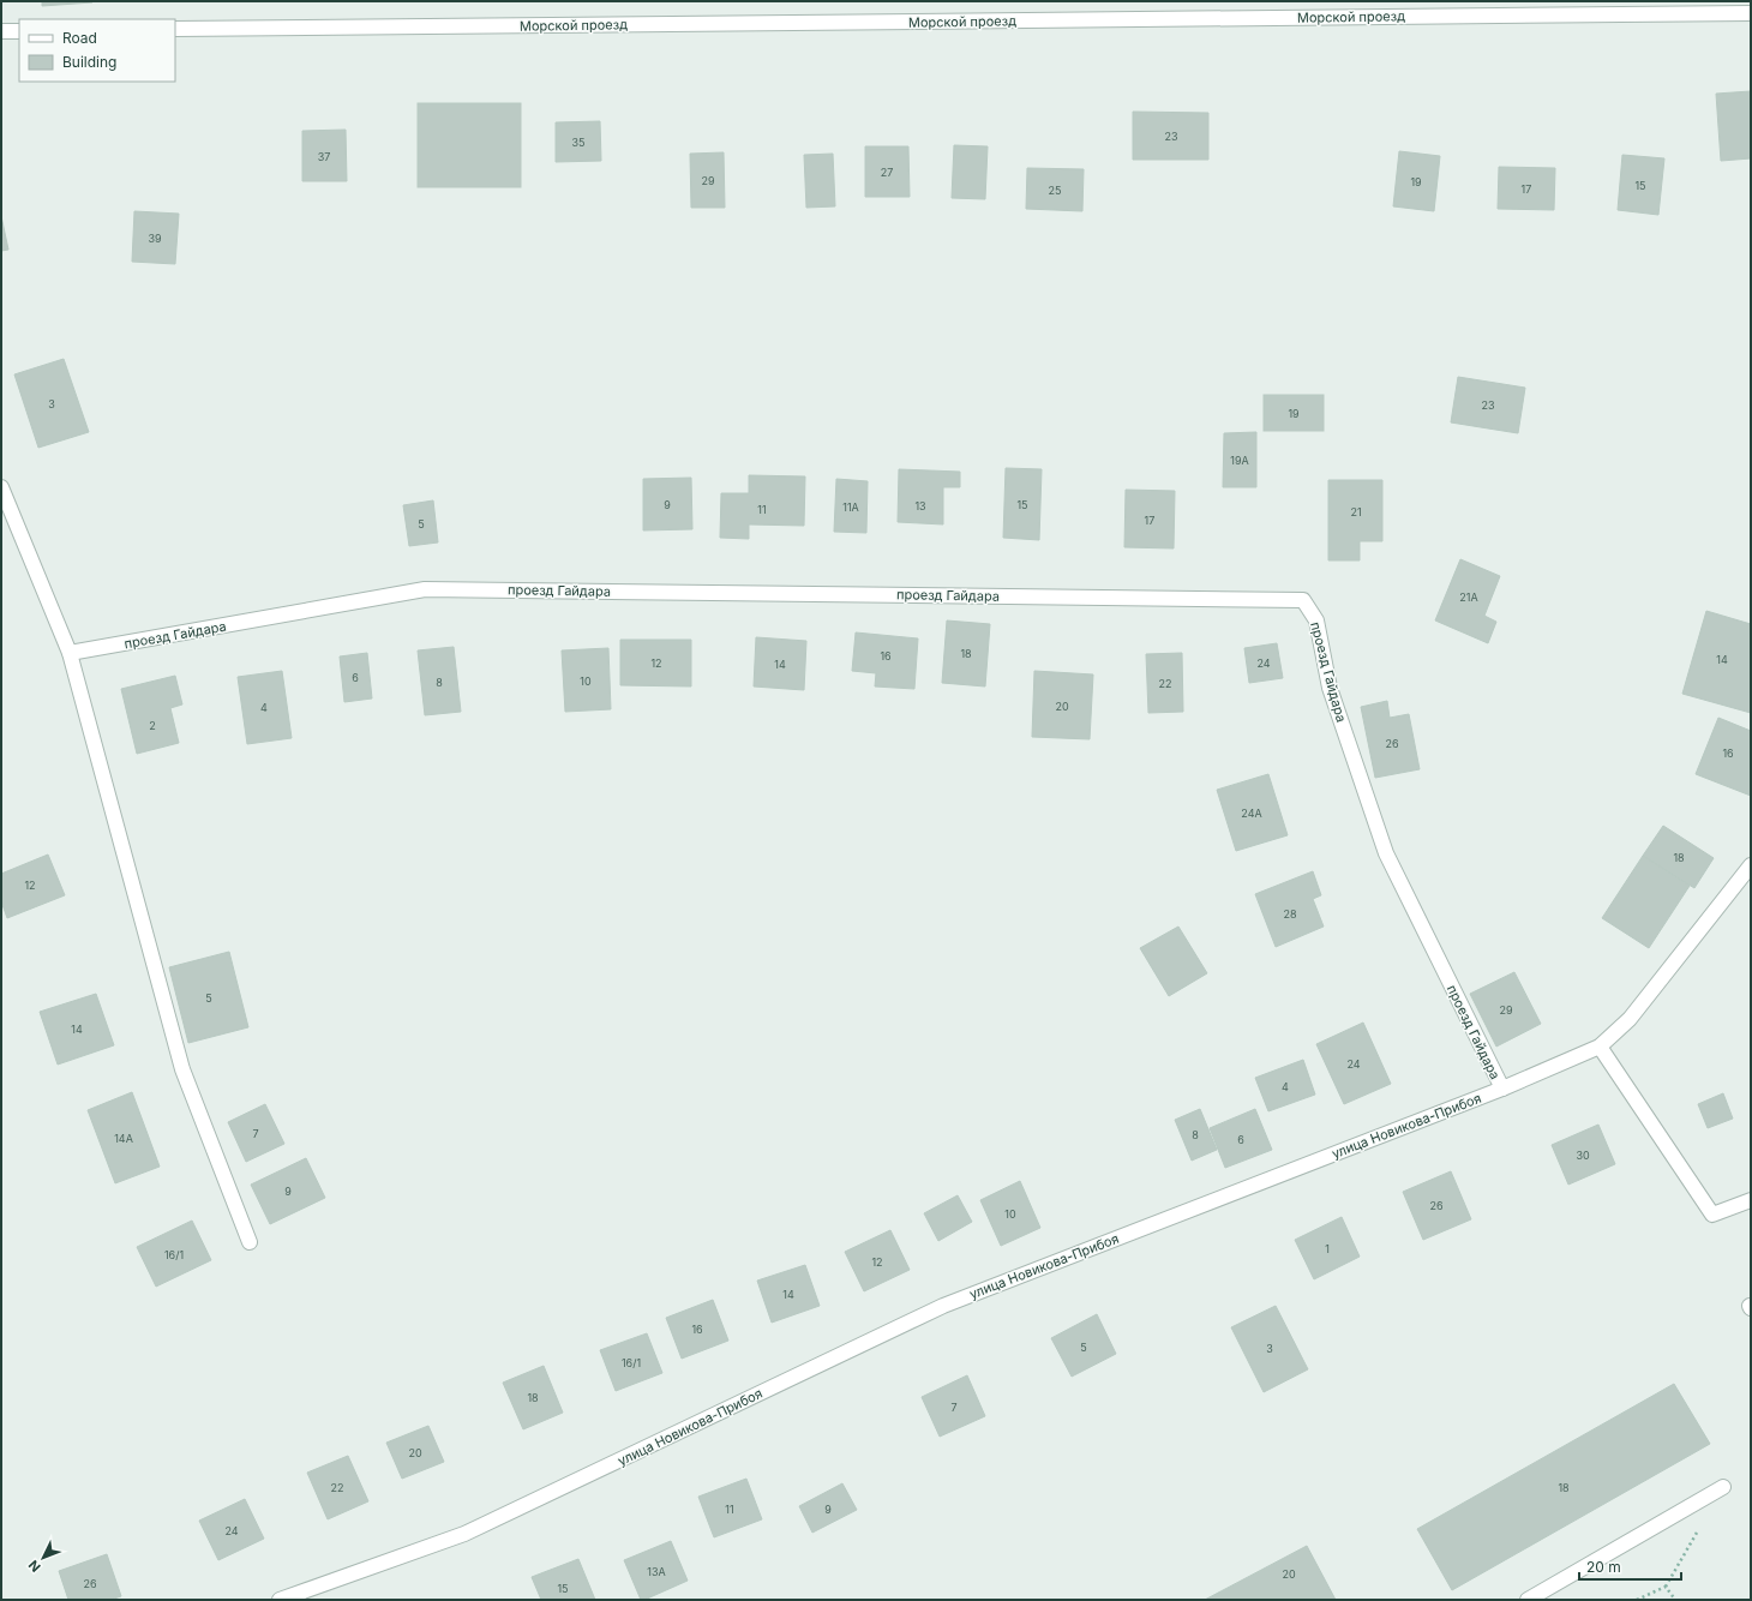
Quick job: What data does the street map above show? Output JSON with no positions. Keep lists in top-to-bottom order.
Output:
{
  "streets": {
    "street": ["Морской проезд", "проезд Гайдара", "улица Новикова-Прибоя"]
  },
  "crossings": [
    ["проезд Гайдара", "улица Новикова-Прибоя"]
  ],
  "house_numbers": [
    "23",
    "35",
    "37",
    "27",
    "29",
    "19",
    "15",
    "17",
    "25",
    "39",
    "3",
    "23",
    "19",
    "19А",
    "9",
    "15",
    "13",
    "11А",
    "11",
    "21",
    "17",
    "5",
    "21А",
    "18",
    "16",
    "14",
    "12",
    "24",
    "14",
    "6",
    "10",
    "8",
    "22",
    "20",
    "4",
    "2",
    "26",
    "16",
    "24А",
    "18",
    "12",
    "28",
    "5",
    "29",
    "14",
    "24",
    "4",
    "7",
    "8",
    "14А",
    "6",
    "30",
    "9",
    "26",
    "10",
    "1",
    "16/1",
    "12",
    "14",
    "16",
    "5",
    "3",
    "16/1",
    "18",
    "7",
    "20",
    "22",
    "18",
    "11",
    "9",
    "24",
    "13А",
    "20",
    "26",
    "15"
  ],
  "legend": ["Road", "Building"],
  "scale_bar": "20 m",
  "north": "bottom left"
}
